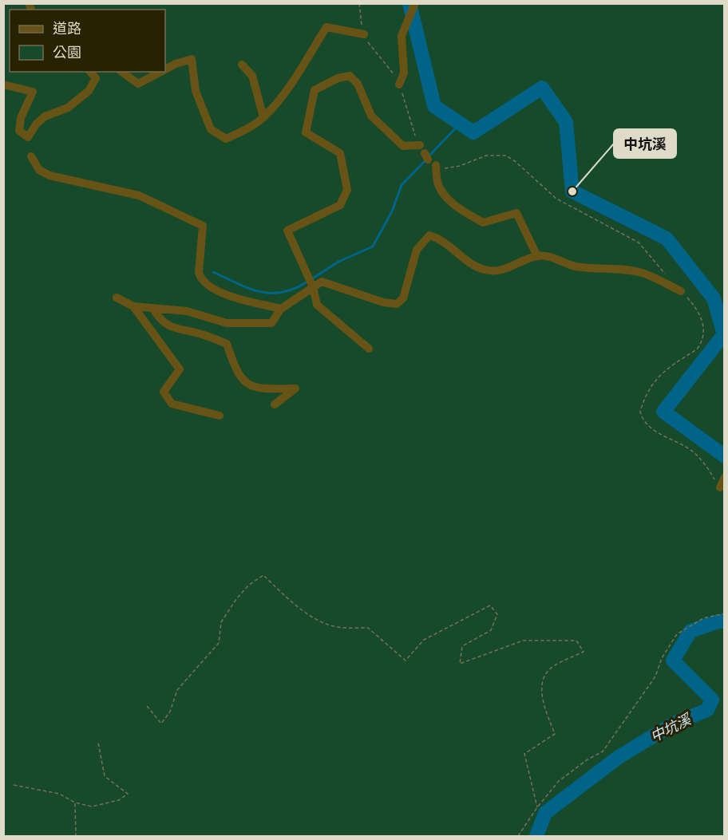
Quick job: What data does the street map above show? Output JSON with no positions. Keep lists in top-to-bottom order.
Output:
{
  "water": ["中坑溪"],
  "places": ["中坑溪"],
  "legend": ["道路", "公園"]
}
